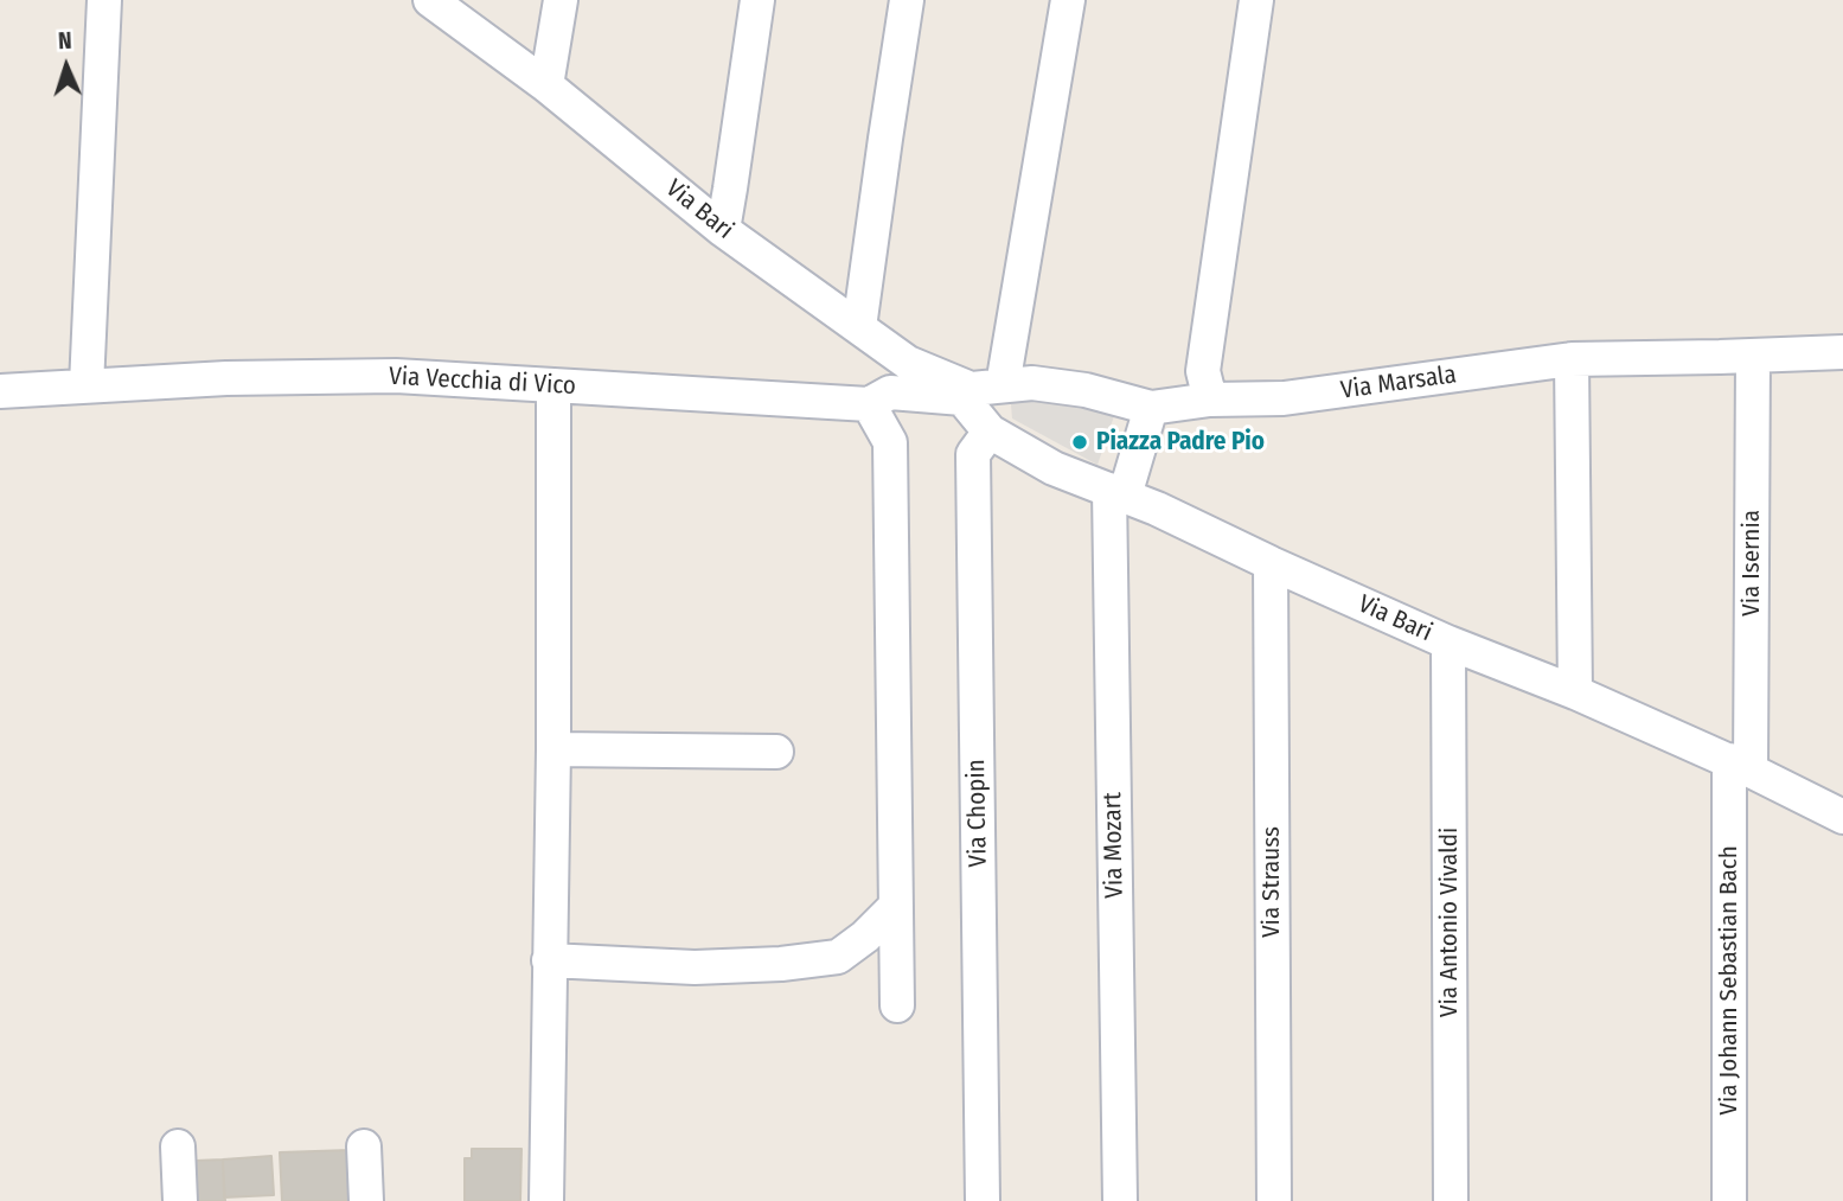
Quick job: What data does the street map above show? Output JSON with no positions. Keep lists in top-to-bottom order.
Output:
{
  "streets": {
    "street": [
      "Via Bari",
      "Via Vecchia di Vico",
      "Via Marsala",
      "Via Isernia",
      "Via Chopin",
      "Via Mozart",
      "Via Strauss",
      "Via Antonio Vivaldi",
      "Via Johann Sebastian Bach"
    ]
  },
  "crossings": [
    ["Via Bari", "Via Vecchia di Vico"],
    ["Via Bari", "Via Marsala"],
    ["Via Bari", "Via Isernia"],
    ["Via Bari", "Via Chopin"],
    ["Via Bari", "Via Mozart"],
    ["Via Bari", "Via Strauss"],
    ["Via Bari", "Via Antonio Vivaldi"],
    ["Via Bari", "Via Johann Sebastian Bach"],
    ["Via Vecchia di Vico", "Via Marsala"],
    ["Via Marsala", "Via Isernia"],
    ["Via Marsala", "Via Mozart"],
    ["Via Isernia", "Via Johann Sebastian Bach"]
  ],
  "places": ["Piazza Padre Pio"],
  "north": "top"
}
